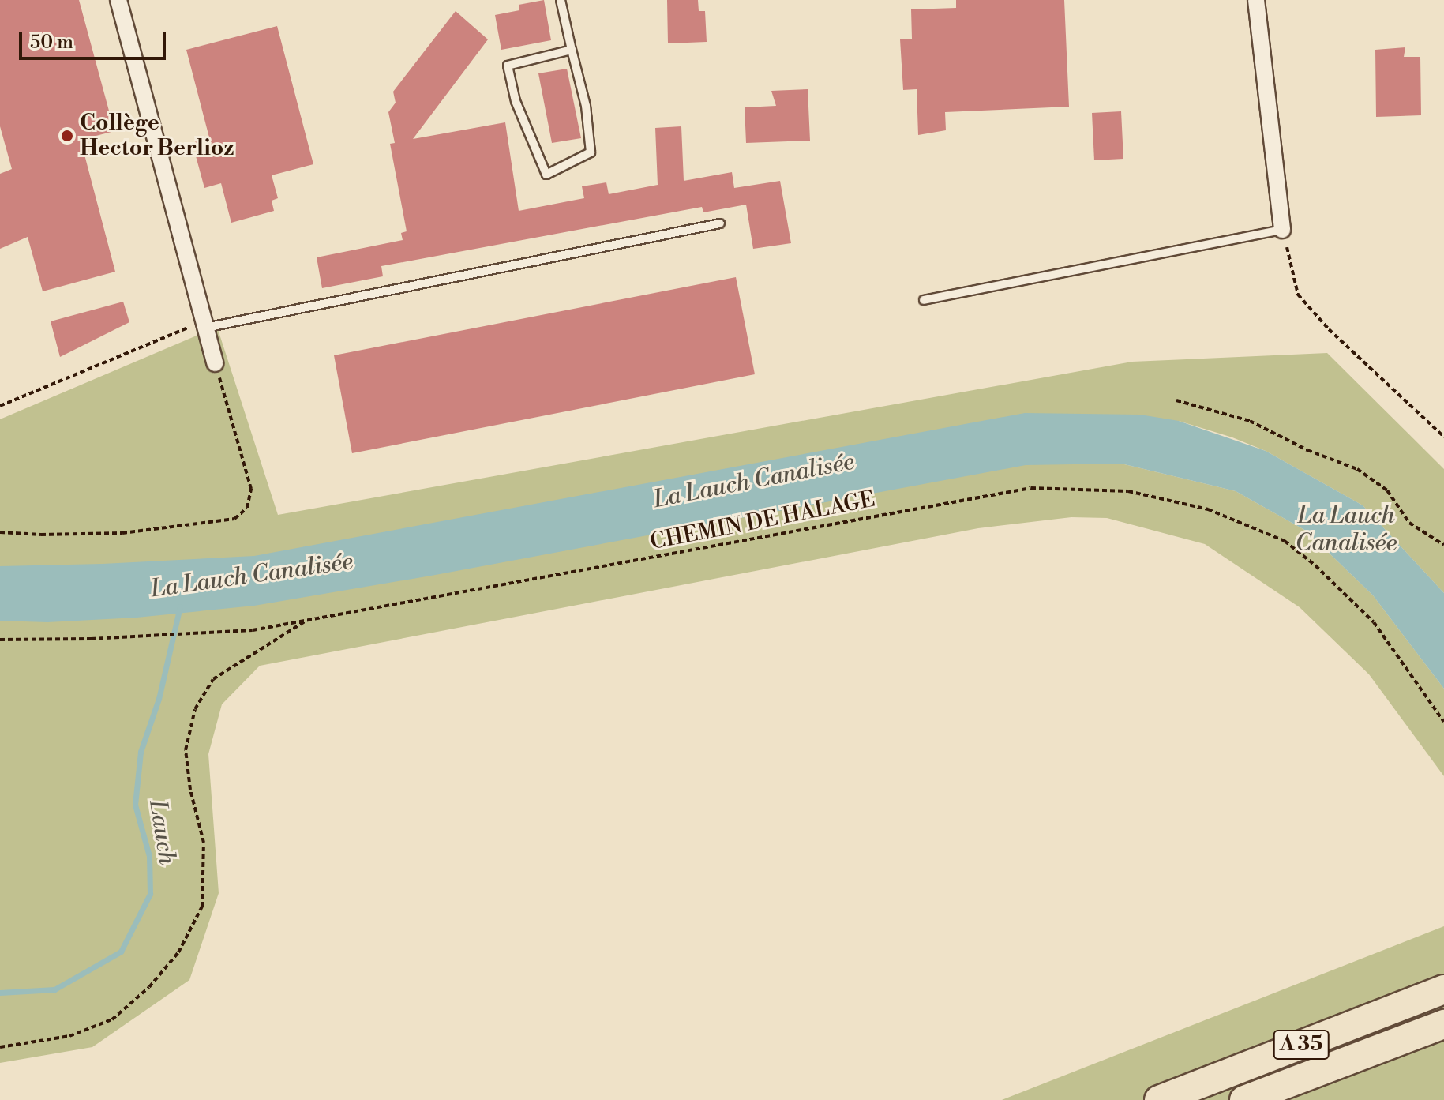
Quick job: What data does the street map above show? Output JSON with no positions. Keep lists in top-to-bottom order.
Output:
{
  "streets": {
    "highway": ["A 35"],
    "path": ["CHEMIN DE HALAGE"]
  },
  "water": ["La Lauch Canalisée", "Lauch"],
  "places": ["Collège Hector Berlioz"],
  "scale_bar": "50 m"
}
